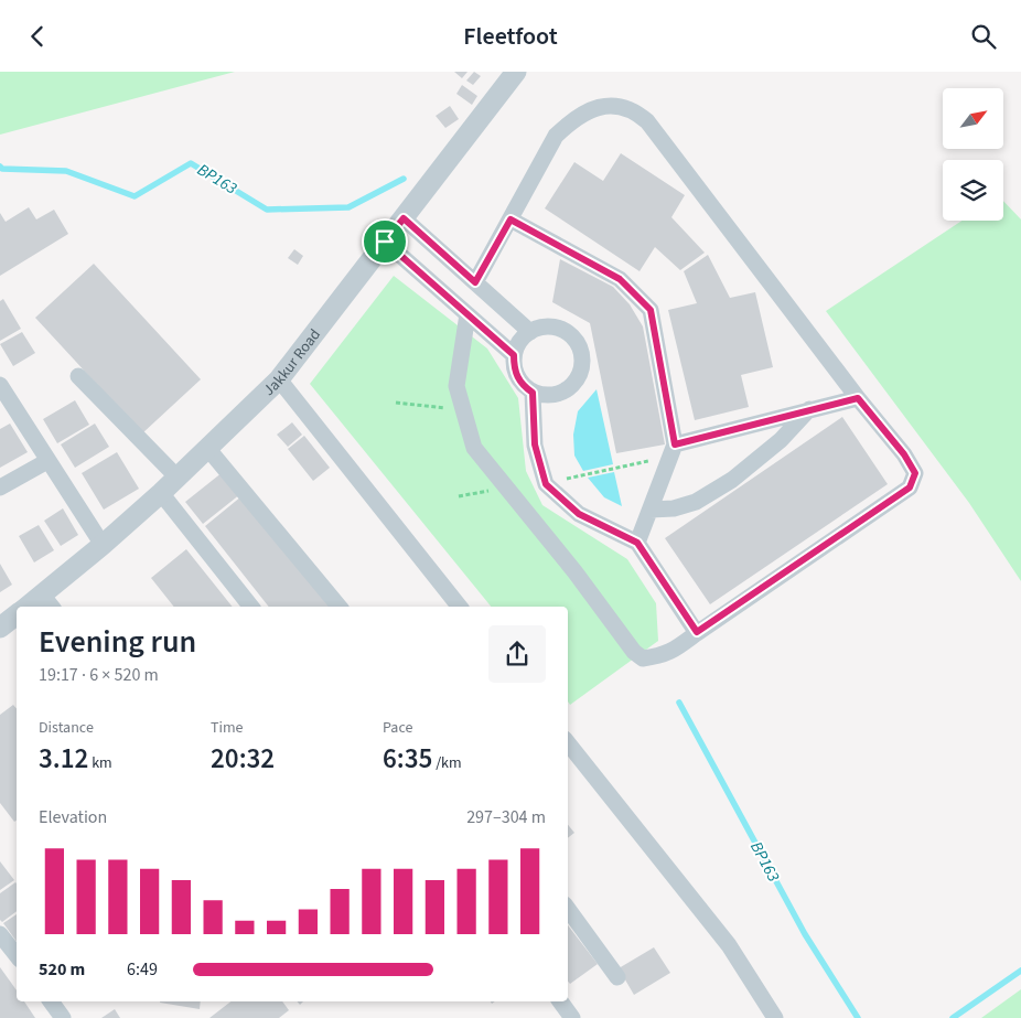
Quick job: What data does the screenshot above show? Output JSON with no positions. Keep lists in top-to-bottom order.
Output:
{
  "streets": {
    "street": ["Jakkur Road"]
  },
  "water": ["BP163"],
  "north": "top right",
  "page": {
    "header": "Fleetfoot",
    "heading": ["Evening run", "19:17 · 6 × 520 m"],
    "stats": [
      ["Distance", "3.12 km"],
      ["Time", "20:32"],
      ["Pace", "6:35 /km"]
    ],
    "chart": ["Elevation", "297–304 m"],
    "list": [
      {
        "name": "520 m",
        "note": "6:49"
      }
    ]
  }
}
